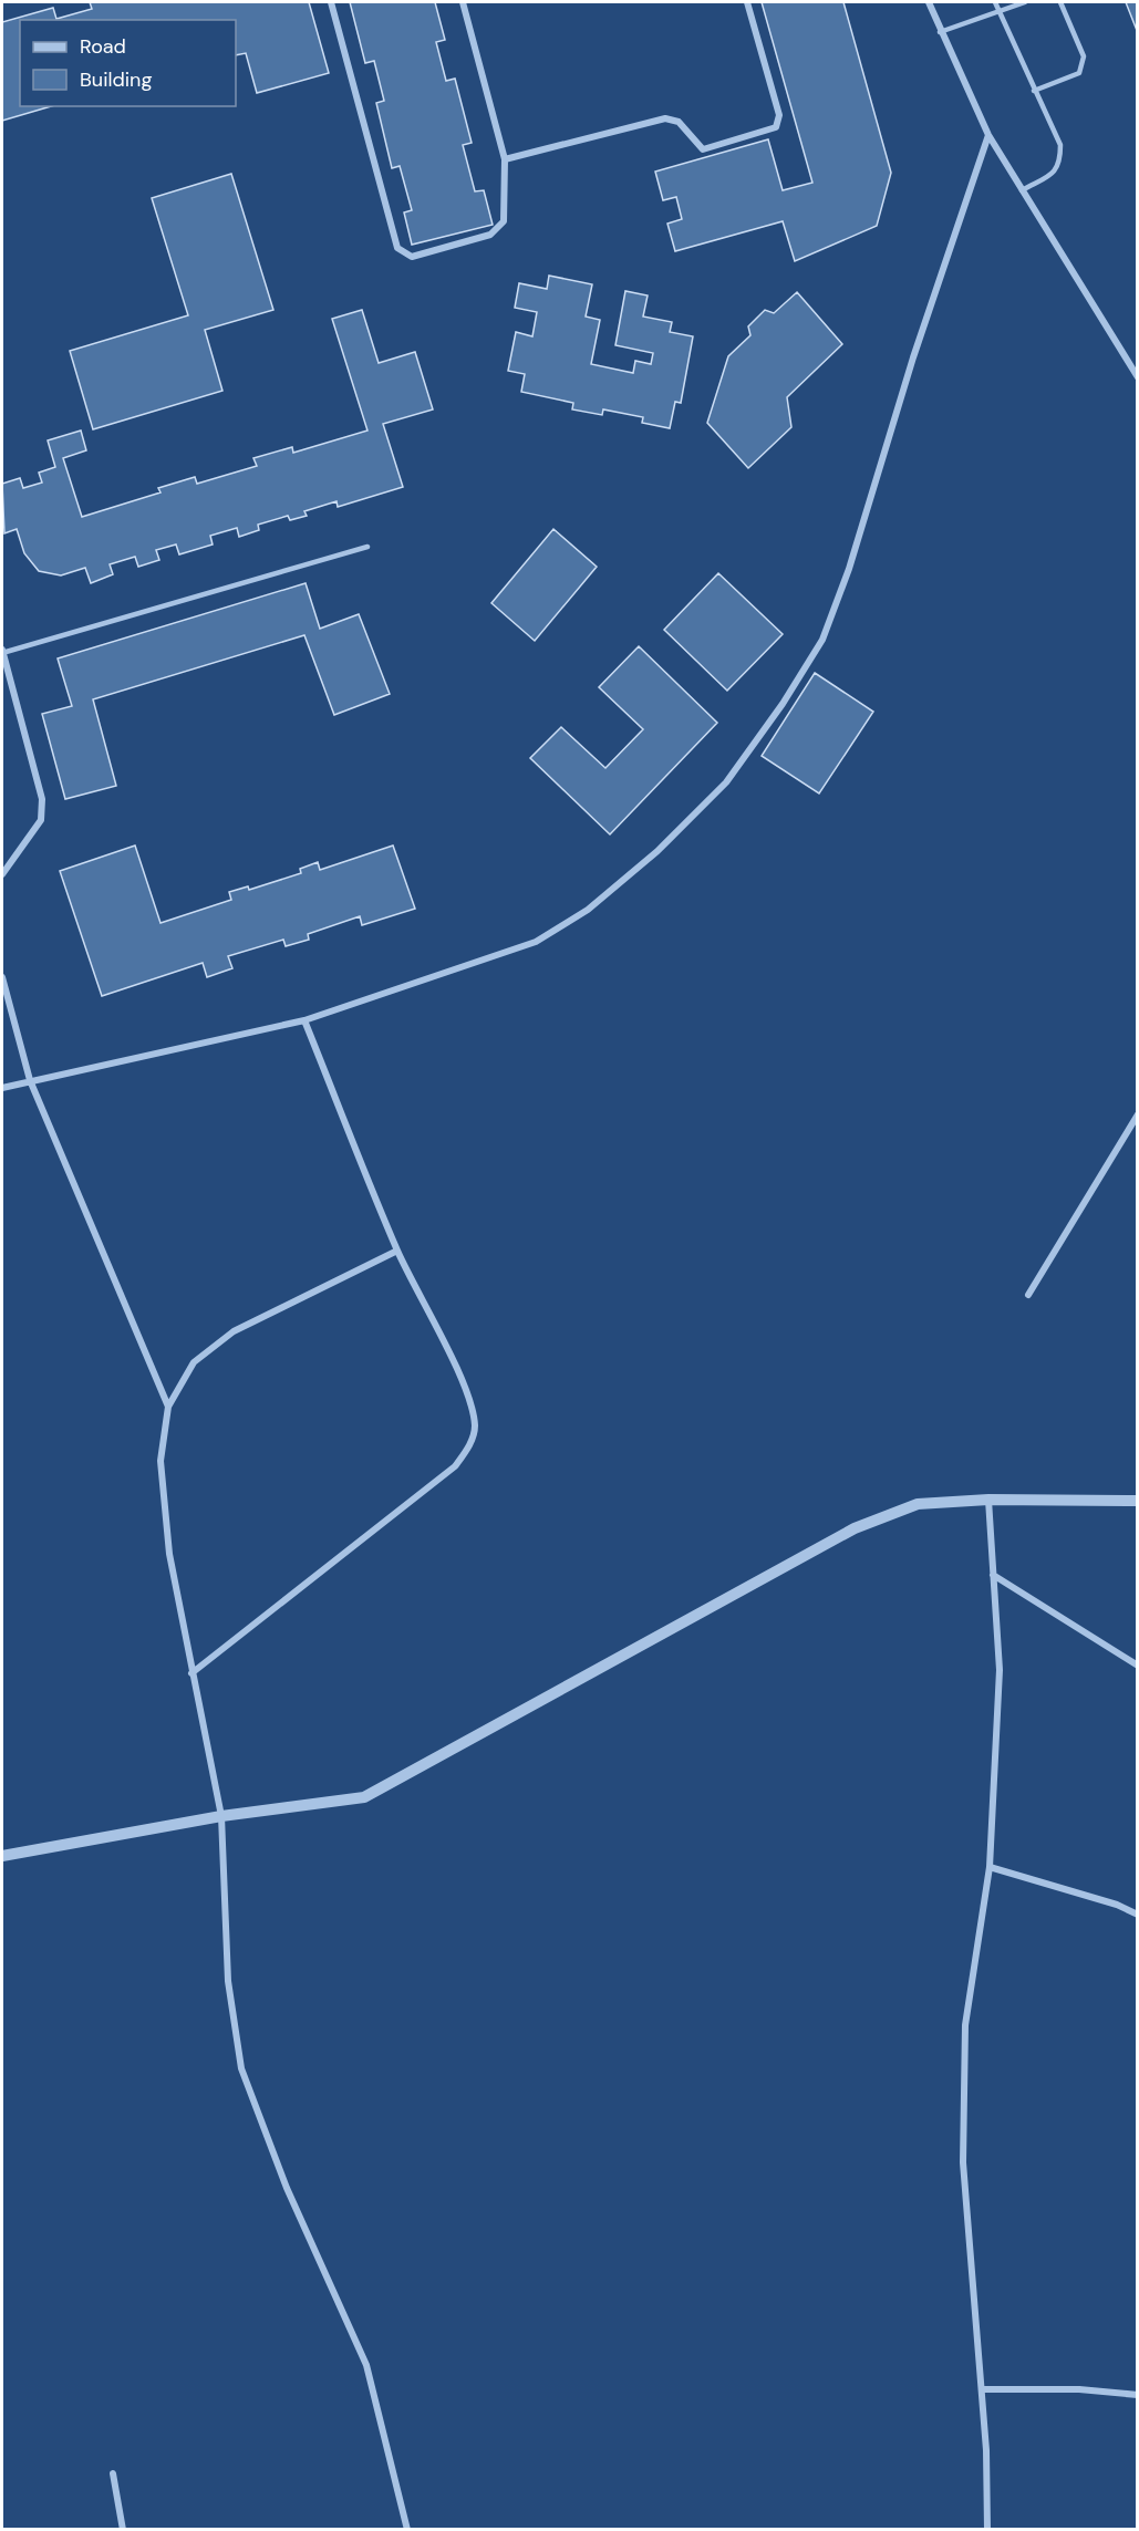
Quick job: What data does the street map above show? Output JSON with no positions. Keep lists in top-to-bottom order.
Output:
{
  "legend": ["Road", "Building"]
}
